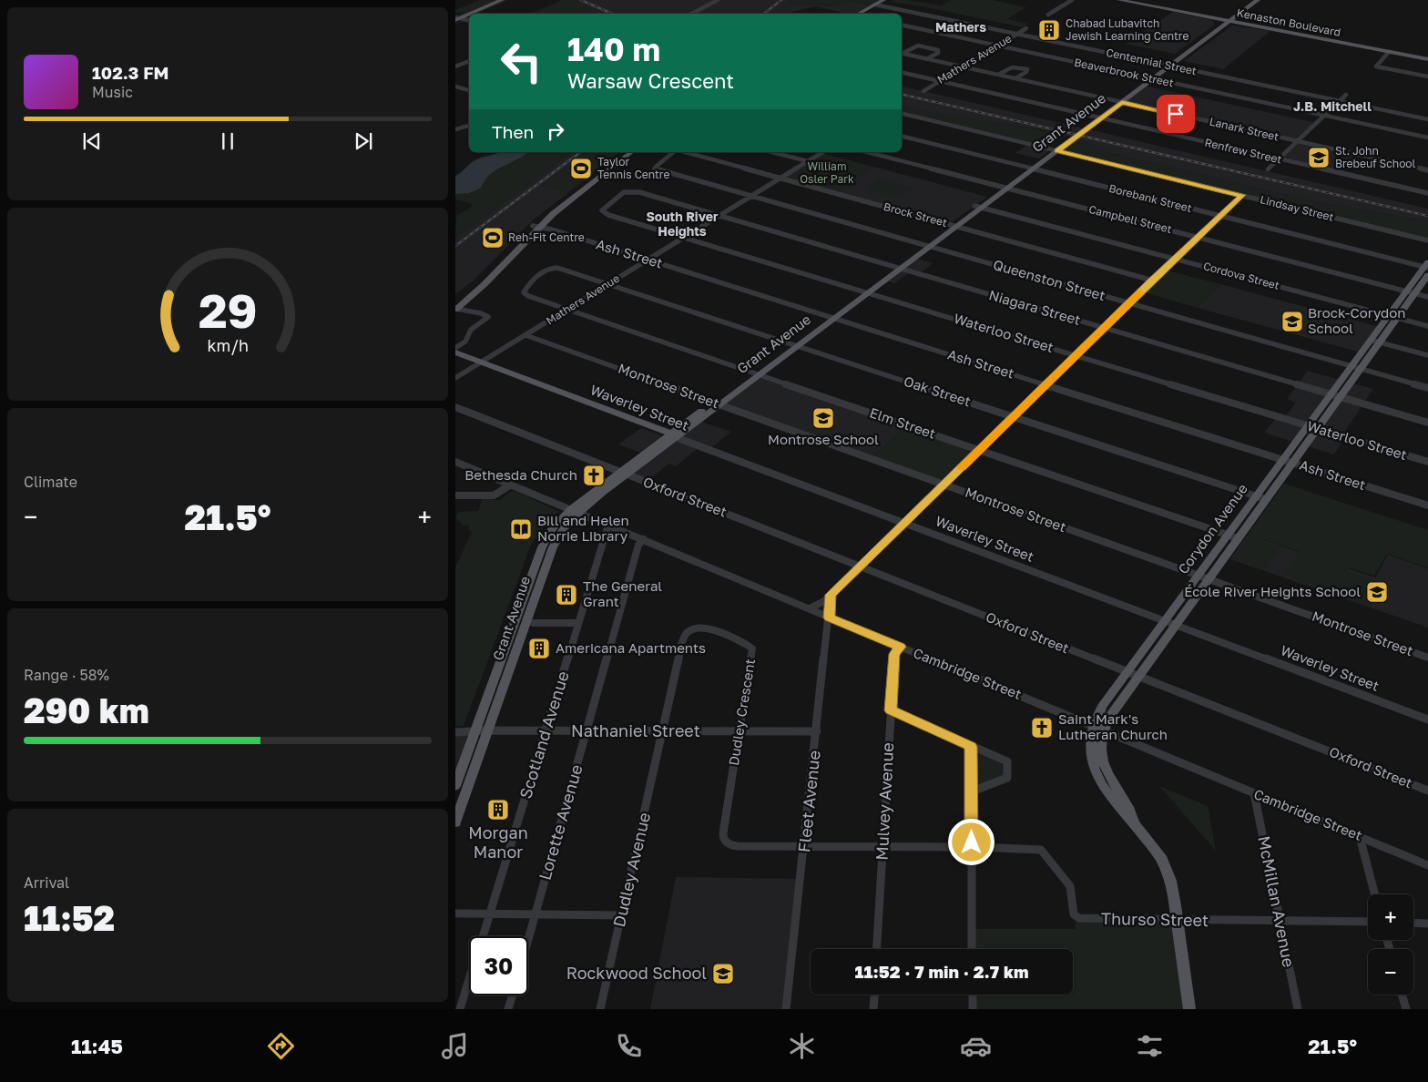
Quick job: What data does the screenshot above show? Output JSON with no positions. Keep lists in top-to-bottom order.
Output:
{
  "streets": {
    "main road": [
      "Kenaston Boulevard",
      "Grant Avenue",
      "Waverley Street",
      "Corydon Avenue"
    ],
    "street": [
      "Mathers Avenue",
      "Centennial Street",
      "Beaverbrook Street",
      "Lanark Street",
      "Renfrew Street",
      "Borebank Street",
      "Lindsay Street",
      "Brock Street",
      "Campbell Street",
      "Ash Street",
      "Cordova Street",
      "Queenston Street",
      "Niagara Street",
      "Waterloo Street",
      "Montrose Street",
      "Oak Street",
      "Elm Street",
      "Oxford Street",
      "Cambridge Street",
      "Dudley Crescent",
      "Nathaniel Street",
      "Scotland Avenue",
      "Fleet Avenue",
      "Mulvey Avenue",
      "Lorette Avenue",
      "Dudley Avenue",
      "McMillan Avenue",
      "Thurso Street"
    ]
  },
  "crossings": [
    ["Kenaston Boulevard", "Grant Avenue"],
    ["Mathers Avenue", "Centennial Street"],
    ["Mathers Avenue", "Beaverbrook Street"],
    ["Mathers Avenue", "Lanark Street"],
    ["Mathers Avenue", "Renfrew Street"],
    ["Mathers Avenue", "Brock Street"],
    ["Mathers Avenue", "Ash Street"],
    ["Mathers Avenue", "Queenston Street"],
    ["Mathers Avenue", "Niagara Street"],
    ["Mathers Avenue", "Waterloo Street"],
    ["Mathers Avenue", "Montrose Street"],
    ["Mathers Avenue", "Oak Street"],
    ["Mathers Avenue", "Waverley Street"],
    ["Mathers Avenue", "Elm Street"],
    ["Centennial Street", "Grant Avenue"],
    ["Beaverbrook Street", "Grant Avenue"],
    ["Grant Avenue", "Lanark Street"],
    ["Grant Avenue", "Renfrew Street"],
    ["Grant Avenue", "Borebank Street"],
    ["Grant Avenue", "Lindsay Street"],
    ["Grant Avenue", "Brock Street"],
    ["Grant Avenue", "Campbell Street"],
    ["Grant Avenue", "Ash Street"],
    ["Grant Avenue", "Cordova Street"],
    ["Grant Avenue", "Queenston Street"],
    ["Grant Avenue", "Niagara Street"],
    ["Grant Avenue", "Waterloo Street"],
    ["Grant Avenue", "Montrose Street"],
    ["Grant Avenue", "Oak Street"],
    ["Grant Avenue", "Waverley Street"],
    ["Grant Avenue", "Elm Street"],
    ["Grant Avenue", "Oxford Street"],
    ["Grant Avenue", "Cambridge Street"],
    ["Grant Avenue", "Nathaniel Street"],
    ["Borebank Street", "Corydon Avenue"],
    ["Campbell Street", "Corydon Avenue"],
    ["Ash Street", "Corydon Avenue"],
    ["Cordova Street", "Corydon Avenue"],
    ["Queenston Street", "Corydon Avenue"],
    ["Niagara Street", "Waterloo Street"],
    ["Niagara Street", "Corydon Avenue"],
    ["Waterloo Street", "Corydon Avenue"],
    ["Montrose Street", "Corydon Avenue"],
    ["Oak Street", "Elm Street"],
    ["Oak Street", "Corydon Avenue"],
    ["Waverley Street", "Corydon Avenue"],
    ["Elm Street", "Corydon Avenue"],
    ["Oxford Street", "Corydon Avenue"],
    ["Corydon Avenue", "Cambridge Street"],
    ["Corydon Avenue", "Thurso Street"],
    ["Cambridge Street", "Scotland Avenue"],
    ["Cambridge Street", "Fleet Avenue"],
    ["Cambridge Street", "Mulvey Avenue"],
    ["Cambridge Street", "Lorette Avenue"],
    ["Cambridge Street", "McMillan Avenue"],
    ["Dudley Crescent", "Nathaniel Street"],
    ["Dudley Crescent", "Dudley Avenue"],
    ["Dudley Crescent", "Thurso Street"],
    ["Nathaniel Street", "Scotland Avenue"],
    ["Nathaniel Street", "Fleet Avenue"],
    ["Nathaniel Street", "Lorette Avenue"],
    ["Nathaniel Street", "Dudley Avenue"],
    ["Fleet Avenue", "Thurso Street"],
    ["Mulvey Avenue", "Thurso Street"],
    ["McMillan Avenue", "Thurso Street"]
  ],
  "districts": ["Mathers", "J.B. Mitchell", "South River Heights"],
  "parks": ["William Osler Park"],
  "places": {
    "building": [
      "Chabad Lubavitch Jewish Learning Centre",
      "The General Grant",
      "Americana Apartments",
      "Morgan Manor"
    ],
    "school or university": [
      "St. John Brebeuf School",
      "Brock-Corydon School",
      "Montrose School",
      "École River Heights School",
      "Rockwood School"
    ],
    "sports": ["Taylor Tennis Centre", "Reh-Fit Centre"],
    "church": ["Bethesda Church", "Saint Mark's Lutheran Church"],
    "library": ["Bill and Helen Norrie Library"]
  },
  "page": {
    "turn": ["140 m", "Warsaw Crescent"],
    "song": ["102.3 FM", "Music"],
    "then": "Then",
    "tile": [
      "Climate",
      ["Range · 58%", "290 km"],
      ["Arrival", "11:52"]
    ],
    "heat": ["−", "21.5°", "+"],
    "map_buttons": ["+", "−"],
    "limit": "30",
    "trip": "11:52 · 7 min · 2.7 km",
    "tabs": ["11:45", "21.5°"],
    "gauge": ["29", "km/h"]
  }
}
